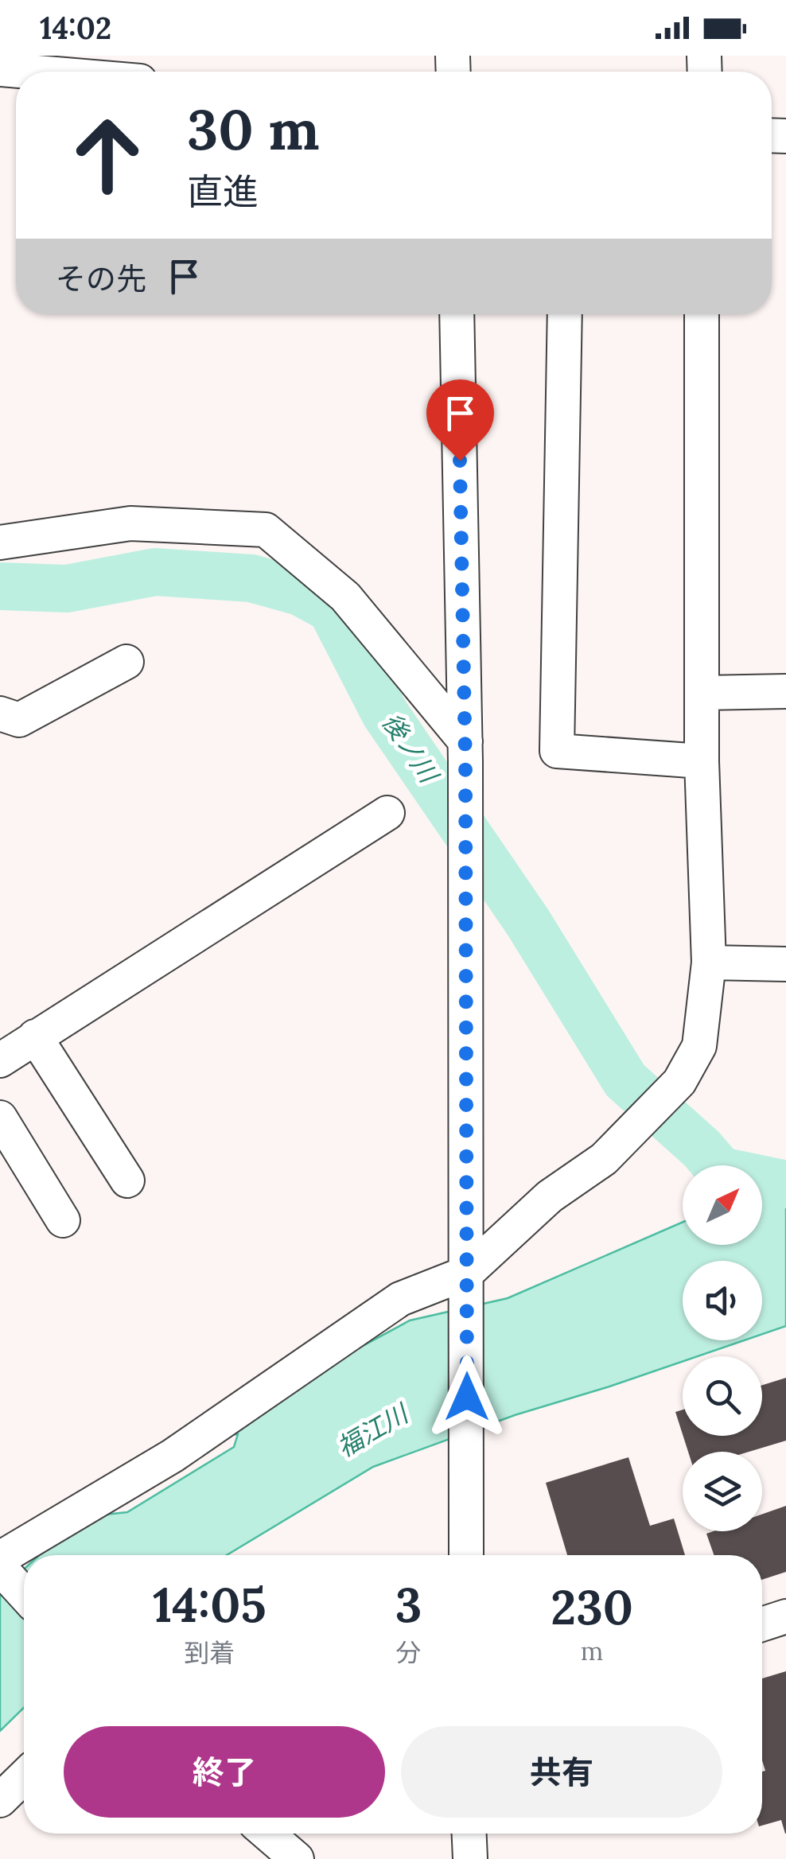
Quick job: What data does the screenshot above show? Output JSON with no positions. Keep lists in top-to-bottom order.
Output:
{
  "water": ["後ノ川", "福江川"],
  "north": "top right",
  "page": {
    "status": "14:02",
    "turn": ["30 m", "直進"],
    "then": "その先",
    "eta": [
      "14:05",
      "到着",
      "3",
      "分",
      "230",
      "m"
    ],
    "buttons": ["終了", "共有"]
  }
}
